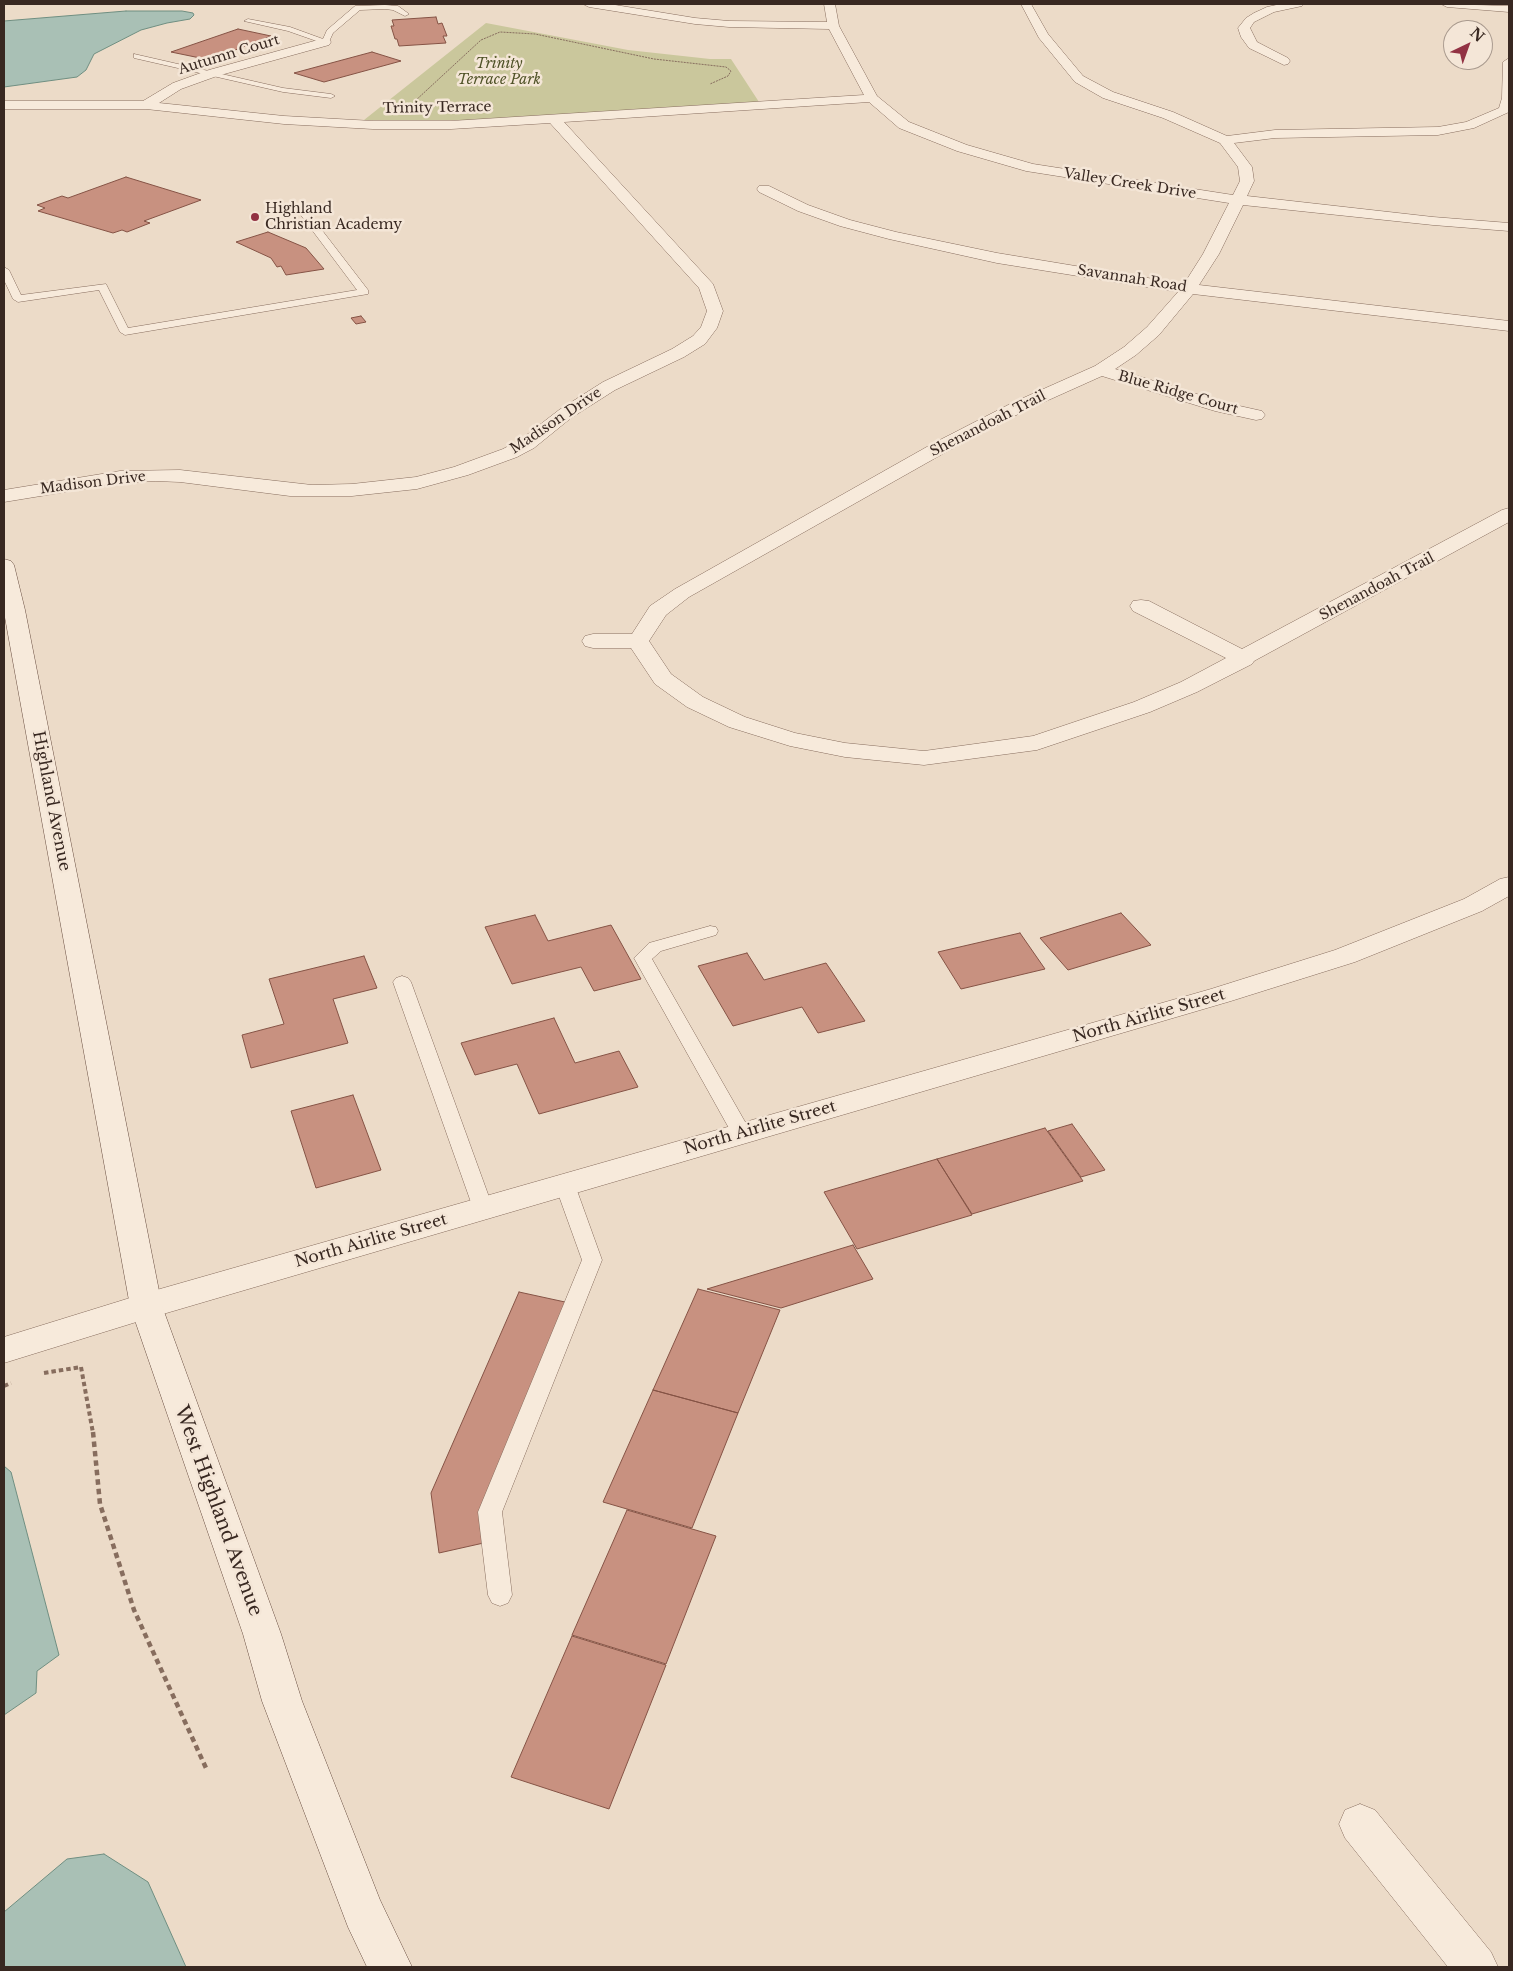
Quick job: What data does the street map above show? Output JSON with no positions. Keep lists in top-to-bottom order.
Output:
{
  "streets": {
    "street": [
      "Autumn Court",
      "Trinity Terrace",
      "Valley Creek Drive",
      "Savannah Road",
      "Blue Ridge Court",
      "Madison Drive",
      "Shenandoah Trail",
      "Highland Avenue",
      "North Airlite Street",
      "West Highland Avenue"
    ]
  },
  "crossings": [
    ["Autumn Court", "Trinity Terrace"],
    ["Trinity Terrace", "Valley Creek Drive"],
    ["Trinity Terrace", "Madison Drive"],
    ["Valley Creek Drive", "Shenandoah Trail"],
    ["Savannah Road", "Shenandoah Trail"],
    ["Blue Ridge Court", "Shenandoah Trail"],
    ["Highland Avenue", "West Highland Avenue"],
    ["North Airlite Street", "West Highland Avenue"]
  ],
  "parks": ["Trinity Terrace Park"],
  "places": ["Highland Christian Academy"],
  "north": "top right"
}
